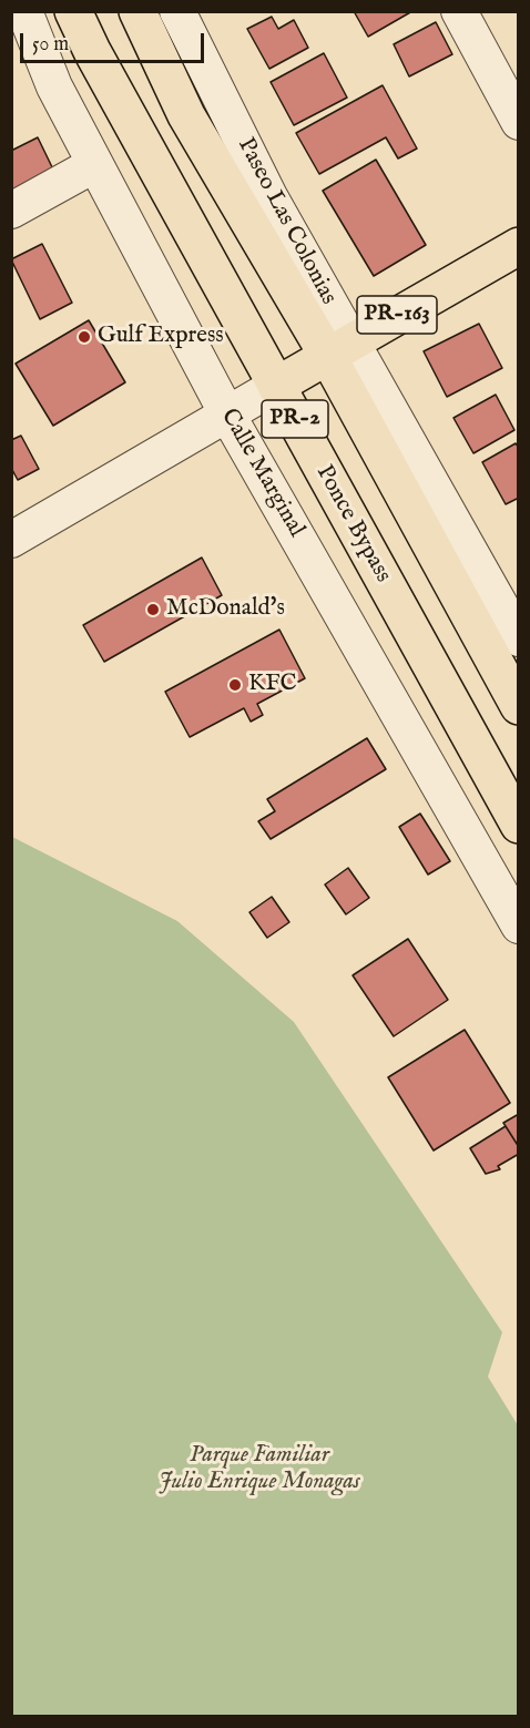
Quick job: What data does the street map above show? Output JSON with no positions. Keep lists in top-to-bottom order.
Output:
{
  "streets": {
    "main road": ["PR-163", "PR-2", "Ponce Bypass"],
    "street": ["Paseo Las Colonias", "Calle Marginal"]
  },
  "crossings": [
    ["Paseo Las Colonias", "PR-163"],
    ["Paseo Las Colonias", "PR-2"],
    ["PR-163", "PR-2"],
    ["PR-163", "Ponce Bypass"]
  ],
  "parks": ["Parque Familiar Julio Enrique Monagas"],
  "places": ["Gulf Express", "McDonald's", "KFC"],
  "scale_bar": "50 m"
}
